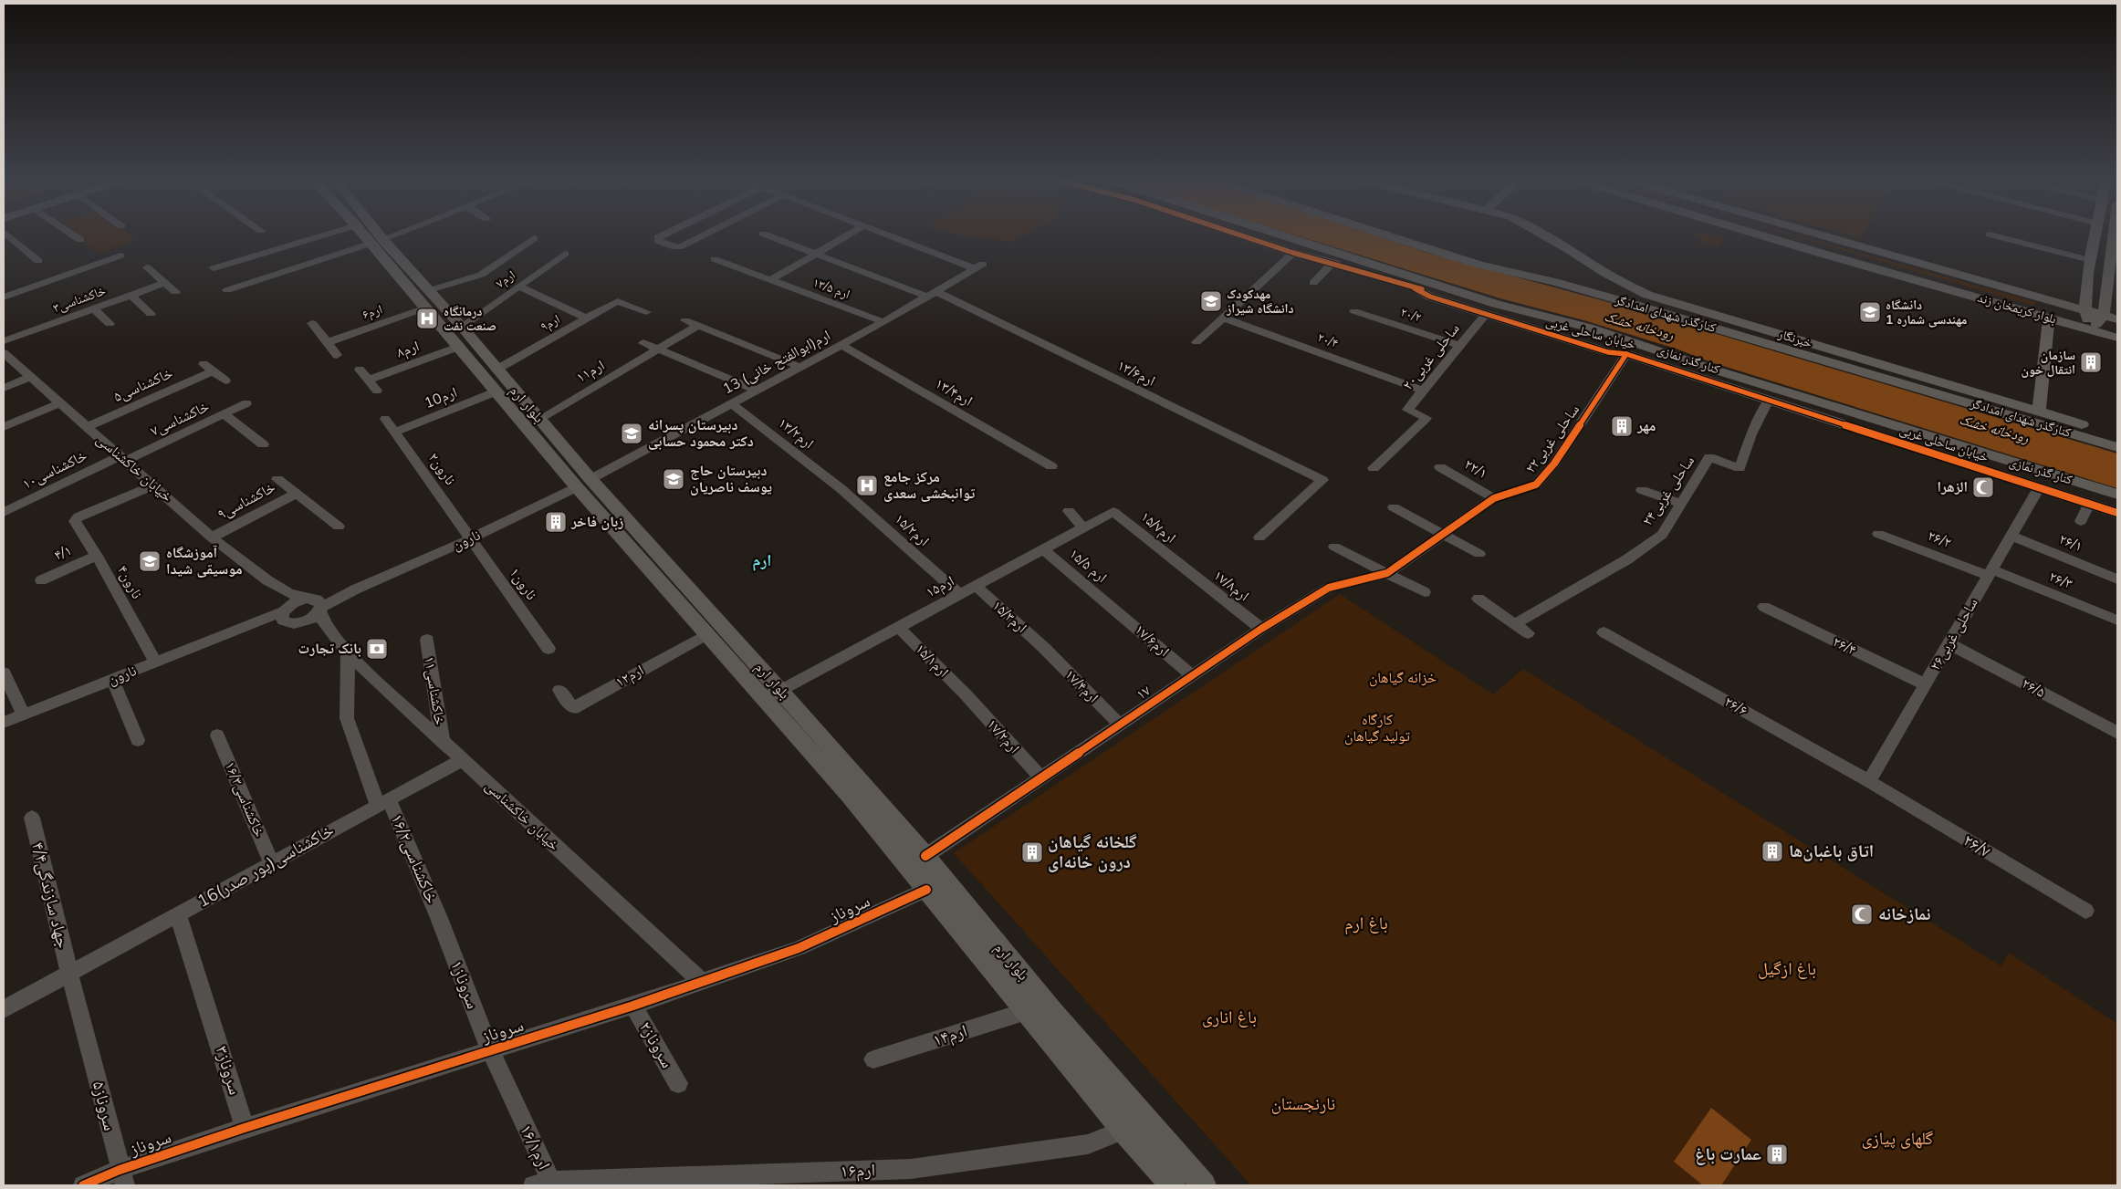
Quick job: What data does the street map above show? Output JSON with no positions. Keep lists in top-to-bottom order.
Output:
{
  "streets": {
    "main road": [
      "بلوار کریمخان زند",
      "کنارگذر شهدای امدادگر",
      "خیابان ساحلی غربی",
      "خبرنگار",
      "کنار گذر نمازی",
      "بلوار ارم"
    ],
    "street": [
      "ارم۷",
      "۱۳/۵ ارم",
      "خاکشناسی۳",
      "ارم۶",
      "۲۰/۲",
      "ارم۹",
      "۲۰/۴",
      "ارم۸",
      "ساحلی غربی۲۰",
      "13 ارم(ابوالفتح خانی)",
      "ارم۱۱",
      "۱۳/۶ارم",
      "خاکشناسی۵",
      "۱۳/۴ارم",
      "ارم10",
      "خاکشناسی۷",
      "۱۳/۲ارم",
      "ساحلی غربی۲۲",
      "خیابان خاکشناسی",
      "نارون۲",
      "۲۲/۱",
      "خاکشناسی۱۰",
      "ساحلی غربی۲۴",
      "خاکشناسی۹",
      "ارم۱۵/۷",
      "۱۵/۲ارم",
      "۲۶/۲",
      "نارون",
      "۲۶/۱",
      "۴/۱",
      "ارم ۱۵/۵",
      "۲۶/۳",
      "نارون۴",
      "نارون۱",
      "ارم۱۷/۸",
      "ارم۱۵",
      "ارم۱۵/۳",
      "ساحلی غربی۲۶",
      "ارم۱۷/۶",
      "۲۶/۴",
      "ارم۱۵/۱",
      "ارم۱۲",
      "ارم۱۷/۴",
      "۲۶/۵",
      "خاکشناسی۱۱",
      "۱۷",
      "۲۶/۶",
      "ارم۱۷/۲",
      "۱۶/۳خاکشناسی",
      "۲۶/۷",
      "۱۶/۲خاکشناسی",
      "16خاکشناسی(پور صدر)",
      "۴/۴جهاد سازندگی",
      "سروناز",
      "سروناز۱",
      "ارم۱۴",
      "سروناز۲",
      "سروناز۳",
      "سروناز۵",
      "۱۶/۱ارم",
      "ارم۱۶"
    ]
  },
  "crossings": [
    ["ارم۷", "بلوار ارم"],
    ["۱۳/۵ ارم", "13 ارم(ابوالفتح خانی)"],
    ["ارم۶", "بلوار ارم"],
    ["۲۰/۲", "ساحلی غربی۲۰"],
    ["ارم۹", "بلوار ارم"],
    ["خیابان ساحلی غربی", "ساحلی غربی۲۰"],
    ["خیابان ساحلی غربی", "ساحلی غربی۲۲"],
    ["خیابان ساحلی غربی", "ساحلی غربی۲۴"],
    ["خیابان ساحلی غربی", "ساحلی غربی۲۶"],
    ["۲۰/۴", "ساحلی غربی۲۰"],
    ["ارم۸", "بلوار ارم"],
    ["13 ارم(ابوالفتح خانی)", "۱۳/۶ارم"],
    ["13 ارم(ابوالفتح خانی)", "۱۳/۴ارم"],
    ["13 ارم(ابوالفتح خانی)", "بلوار ارم"],
    ["13 ارم(ابوالفتح خانی)", "۱۳/۲ارم"],
    ["13 ارم(ابوالفتح خانی)", "نارون"],
    ["ارم۱۱", "بلوار ارم"],
    ["خاکشناسی۵", "خیابان خاکشناسی"],
    ["ارم10", "بلوار ارم"],
    ["ارم10", "نارون۲"],
    ["بلوار ارم", "نارون"],
    ["بلوار ارم", "ارم۱۵"],
    ["بلوار ارم", "ارم۱۲"],
    ["بلوار ارم", "۱۷"],
    ["بلوار ارم", "سروناز"],
    ["بلوار ارم", "ارم۱۴"],
    ["بلوار ارم", "ارم۱۶"],
    ["خاکشناسی۷", "خیابان خاکشناسی"],
    ["خاکشناسی۷", "خاکشناسی۱۰"],
    ["۱۳/۲ارم", "۱۵/۲ارم"],
    ["ساحلی غربی۲۲", "۲۲/۱"],
    ["ساحلی غربی۲۲", "۱۷"],
    ["خیابان خاکشناسی", "خاکشناسی۱۰"],
    ["خیابان خاکشناسی", "خاکشناسی۹"],
    ["خیابان خاکشناسی", "نارون"],
    ["خیابان خاکشناسی", "نارون۴"],
    ["خیابان خاکشناسی", "خاکشناسی۱۱"],
    ["خیابان خاکشناسی", "۱۶/۲خاکشناسی"],
    ["خیابان خاکشناسی", "16خاکشناسی(پور صدر)"],
    ["خیابان خاکشناسی", "سروناز"],
    ["نارون۲", "نارون"],
    ["نارون۲", "نارون۱"],
    ["ارم۱۵/۷", "ارم۱۷/۸"],
    ["ارم۱۵/۷", "ارم۱۵"],
    ["۱۵/۲ارم", "ارم۱۵"],
    ["۲۶/۲", "۲۶/۳"],
    ["۲۶/۲", "ساحلی غربی۲۶"],
    ["نارون", "نارون۴"],
    ["نارون", "نارون۱"],
    ["۲۶/۱", "ساحلی غربی۲۶"],
    ["۴/۱", "نارون۴"],
    ["ارم ۱۵/۵", "ارم۱۵"],
    ["ارم ۱۵/۵", "ارم۱۷/۶"],
    ["۲۶/۳", "ساحلی غربی۲۶"],
    ["ارم۱۷/۸", "۱۷"],
    ["ارم۱۵", "ارم۱۵/۳"],
    ["ارم۱۵", "ارم۱۵/۱"],
    ["ارم۱۵/۳", "ارم۱۷/۴"],
    ["ساحلی غربی۲۶", "۲۶/۴"],
    ["ساحلی غربی۲۶", "۲۶/۵"],
    ["ساحلی غربی۲۶", "۲۶/۶"],
    ["ساحلی غربی۲۶", "۲۶/۷"],
    ["ارم۱۷/۶", "۱۷"],
    ["ارم۱۵/۱", "ارم۱۷/۲"],
    ["ارم۱۷/۴", "۱۷"],
    ["۱۷", "ارم۱۷/۲"],
    ["۲۶/۶", "۲۶/۷"],
    ["۱۶/۳خاکشناسی", "16خاکشناسی(پور صدر)"],
    ["۱۶/۲خاکشناسی", "16خاکشناسی(پور صدر)"],
    ["۱۶/۲خاکشناسی", "سروناز۱"],
    ["16خاکشناسی(پور صدر)", "۴/۴جهاد سازندگی"],
    ["16خاکشناسی(پور صدر)", "سروناز۳"],
    ["۴/۴جهاد سازندگی", "سروناز۵"],
    ["سروناز", "سروناز۱"],
    ["سروناز", "سروناز۲"],
    ["سروناز", "سروناز۳"],
    ["سروناز", "سروناز۵"],
    ["سروناز۱", "۱۶/۱ارم"],
    ["۱۶/۱ارم", "ارم۱۶"]
  ],
  "districts": ["ارم"],
  "water": ["رودخانه خشک"],
  "parks": [
    "خزانه گیاهان",
    "کارگاه تولید گیاهان",
    "باغ ارم",
    "باغ ازگیل",
    "باغ اناری",
    "نارنجستان",
    "گلهای پیازی"
  ],
  "places": {
    "school or university": [
      "مهدکودک دانشگاه شیراز",
      "دانشگاه مهندسی شماره 1",
      "دبیرستان پسرانه دکتر محمود حسابی",
      "دبیرستان حاج یوسف ناصریان",
      "آموزشگاه موسیقی شیدا"
    ],
    "hospital": ["درمانگاه صنعت نفت", "مرکز جامع توانبخشی سعدی"],
    "building": [
      "سازمان انتقال خون",
      "مهر",
      "زبان فاخر",
      "اتاق باغبان‌ها",
      "گلخانه گیاهان درون خانه‌ای",
      "عمارت باغ"
    ],
    "mosque": ["الزهرا", "نمازخانه"],
    "bank": ["بانک تجارت"]
  }
}
